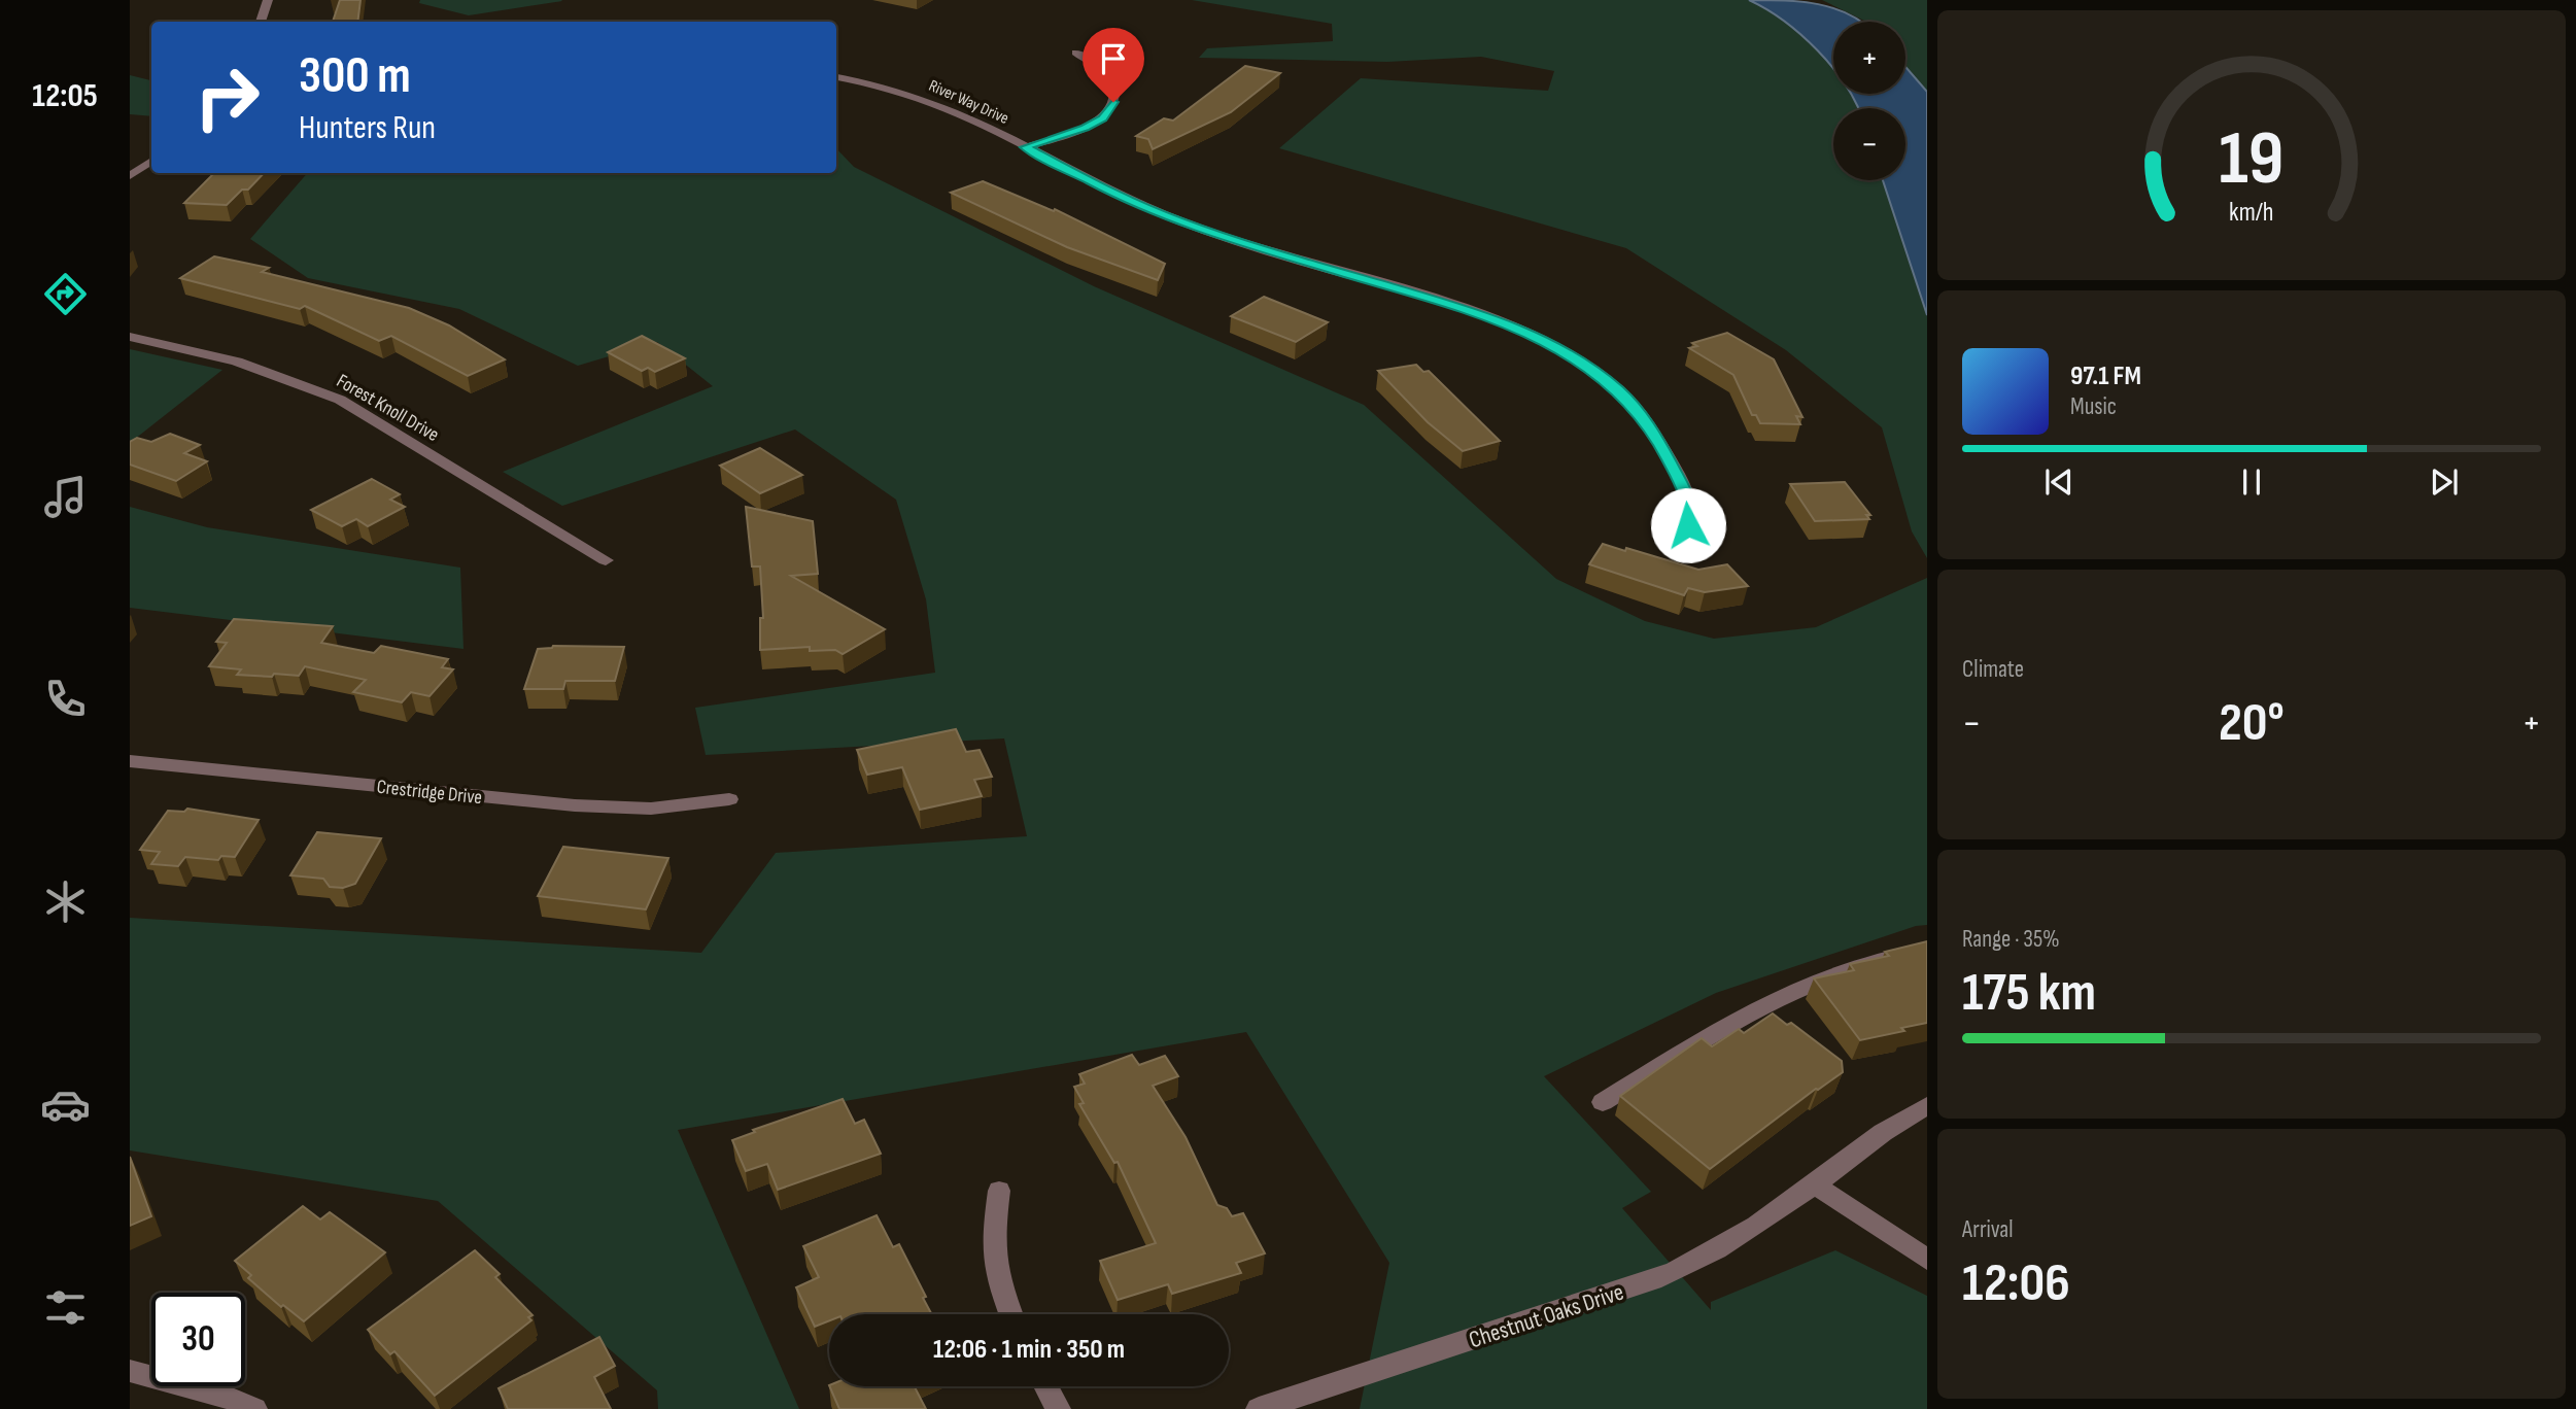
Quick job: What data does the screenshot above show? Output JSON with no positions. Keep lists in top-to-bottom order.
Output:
{
  "streets": {
    "street": [
      "River Way Drive",
      "Forest Knoll Drive",
      "Crestridge Drive",
      "Chestnut Oaks Drive"
    ]
  },
  "page": {
    "tabs": "12:05",
    "map_buttons": ["+", "−"],
    "turn": ["300 m", "Hunters Run"],
    "song": ["97.1 FM", "Music"],
    "tile": [
      "Climate",
      ["Range · 35%", "175 km"],
      ["Arrival", "12:06"]
    ],
    "heat": ["−", "20°", "+"],
    "limit": "30",
    "trip": "12:06 · 1 min · 350 m",
    "gauge": ["19", "km/h"]
  }
}
